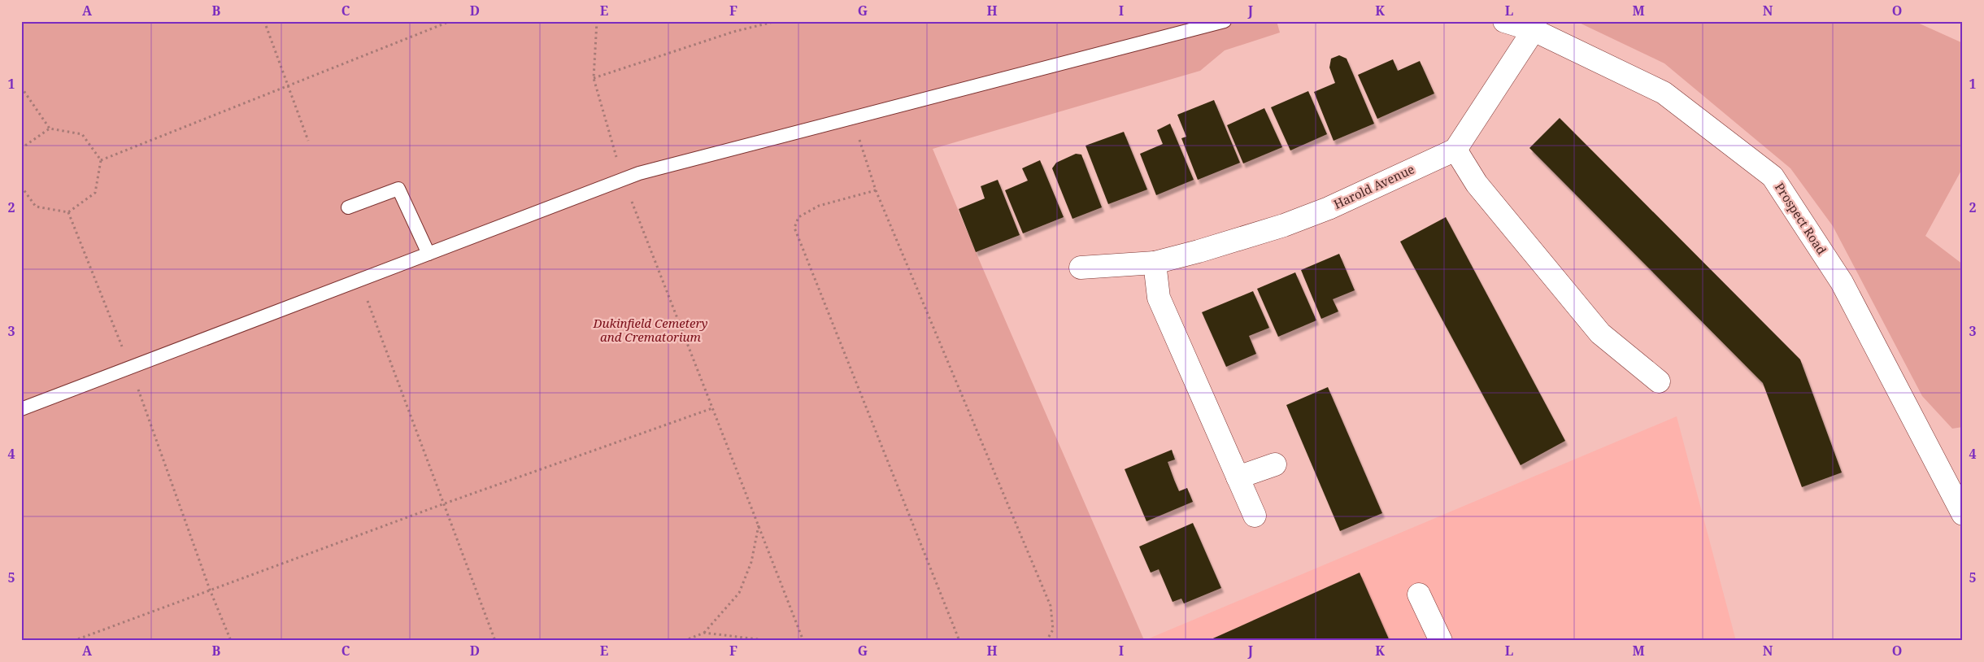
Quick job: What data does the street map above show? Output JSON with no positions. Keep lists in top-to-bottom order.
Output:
{
  "streets": {
    "street": ["Harold Avenue", "Prospect Road"]
  },
  "parks": ["Dukinfield Cemetery and Crematorium"],
  "grid": {
    "columns": [
      "A",
      "B",
      "C",
      "D",
      "E",
      "F",
      "G",
      "H",
      "I",
      "J",
      "K",
      "L",
      "M",
      "N",
      "O"
    ],
    "rows": [
      "1",
      "2",
      "3",
      "4",
      "5"
    ]
  }
}
